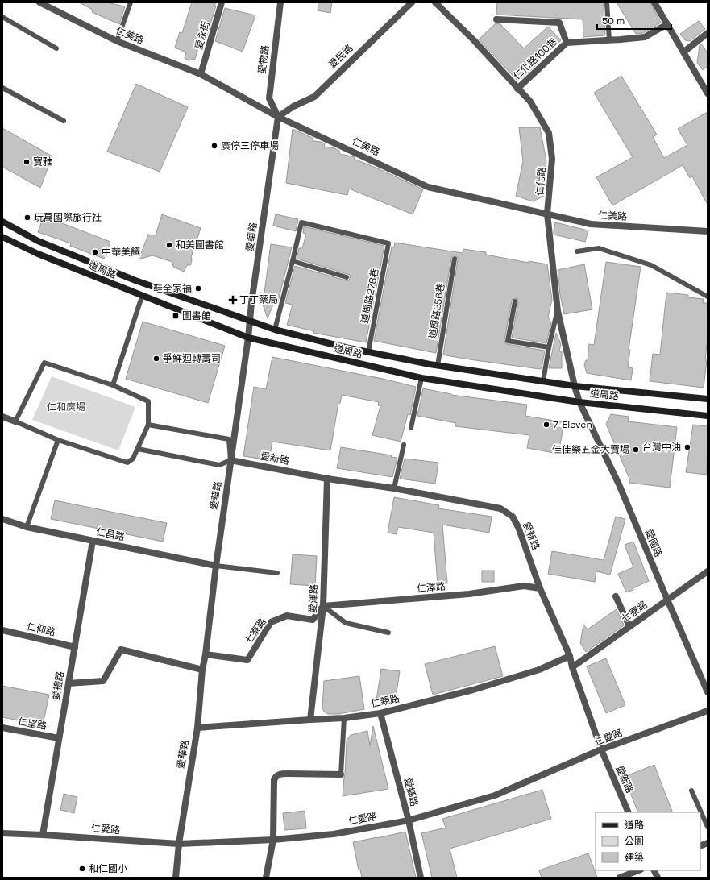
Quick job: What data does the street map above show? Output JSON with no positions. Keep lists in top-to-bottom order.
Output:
{
  "streets": {
    "main road": ["道周路"],
    "street": [
      "仁美路",
      "愛永街",
      "愛民路",
      "仁化路100巷",
      "愛物路",
      "仁化路",
      "愛華路",
      "愛新路",
      "仁昌路",
      "愛國路",
      "仁澤路",
      "愛渾路",
      "七寮路",
      "仁仰路",
      "愛禮路",
      "仁親路",
      "仁望路",
      "仁愛路",
      "愛鄉路"
    ],
    "lane": ["道周路278巷", "道周路256巷"]
  },
  "crossings": [
    ["仁美路", "愛永街"],
    ["仁美路", "愛民路"],
    ["仁美路", "愛物路"],
    ["仁美路", "仁化路"],
    ["仁美路", "愛華路"],
    ["愛民路", "愛物路"],
    ["愛民路", "愛華路"],
    ["仁化路100巷", "仁化路"],
    ["愛物路", "愛華路"],
    ["仁化路", "道周路"],
    ["仁化路", "愛國路"],
    ["愛華路", "道周路"],
    ["愛華路", "愛新路"],
    ["愛華路", "仁昌路"],
    ["愛華路", "七寮路"],
    ["愛華路", "仁親路"],
    ["愛華路", "仁愛路"],
    ["道周路", "道周路278巷"],
    ["道周路", "道周路256巷"],
    ["道周路", "愛國路"],
    ["愛新路", "仁澤路"],
    ["愛新路", "愛渾路"],
    ["愛新路", "七寮路"],
    ["愛新路", "仁親路"],
    ["愛新路", "仁愛路"],
    ["仁昌路", "愛禮路"],
    ["愛國路", "七寮路"],
    ["仁澤路", "愛渾路"],
    ["仁澤路", "七寮路"],
    ["愛渾路", "七寮路"],
    ["愛渾路", "仁親路"],
    ["仁仰路", "愛禮路"],
    ["愛禮路", "仁望路"],
    ["愛禮路", "仁愛路"],
    ["仁親路", "愛鄉路"],
    ["仁愛路", "愛鄉路"]
  ],
  "parks": ["仁和廣場"],
  "places": {
    "other": [
      "廣停三停車場",
      "寶雅",
      "玩萬國際旅行社",
      "和美圖書館",
      "中華美饌",
      "鞋全家福",
      "爭鮮迴轉壽司",
      "7-Eleven",
      "台灣中油",
      "佳佳樂五金大賣場",
      "和仁國小"
    ],
    "health": ["丁丁藥局"],
    "transit": ["圖書館"]
  },
  "legend": ["道路", "公園", "建築"],
  "scale_bar": "50 m"
}
